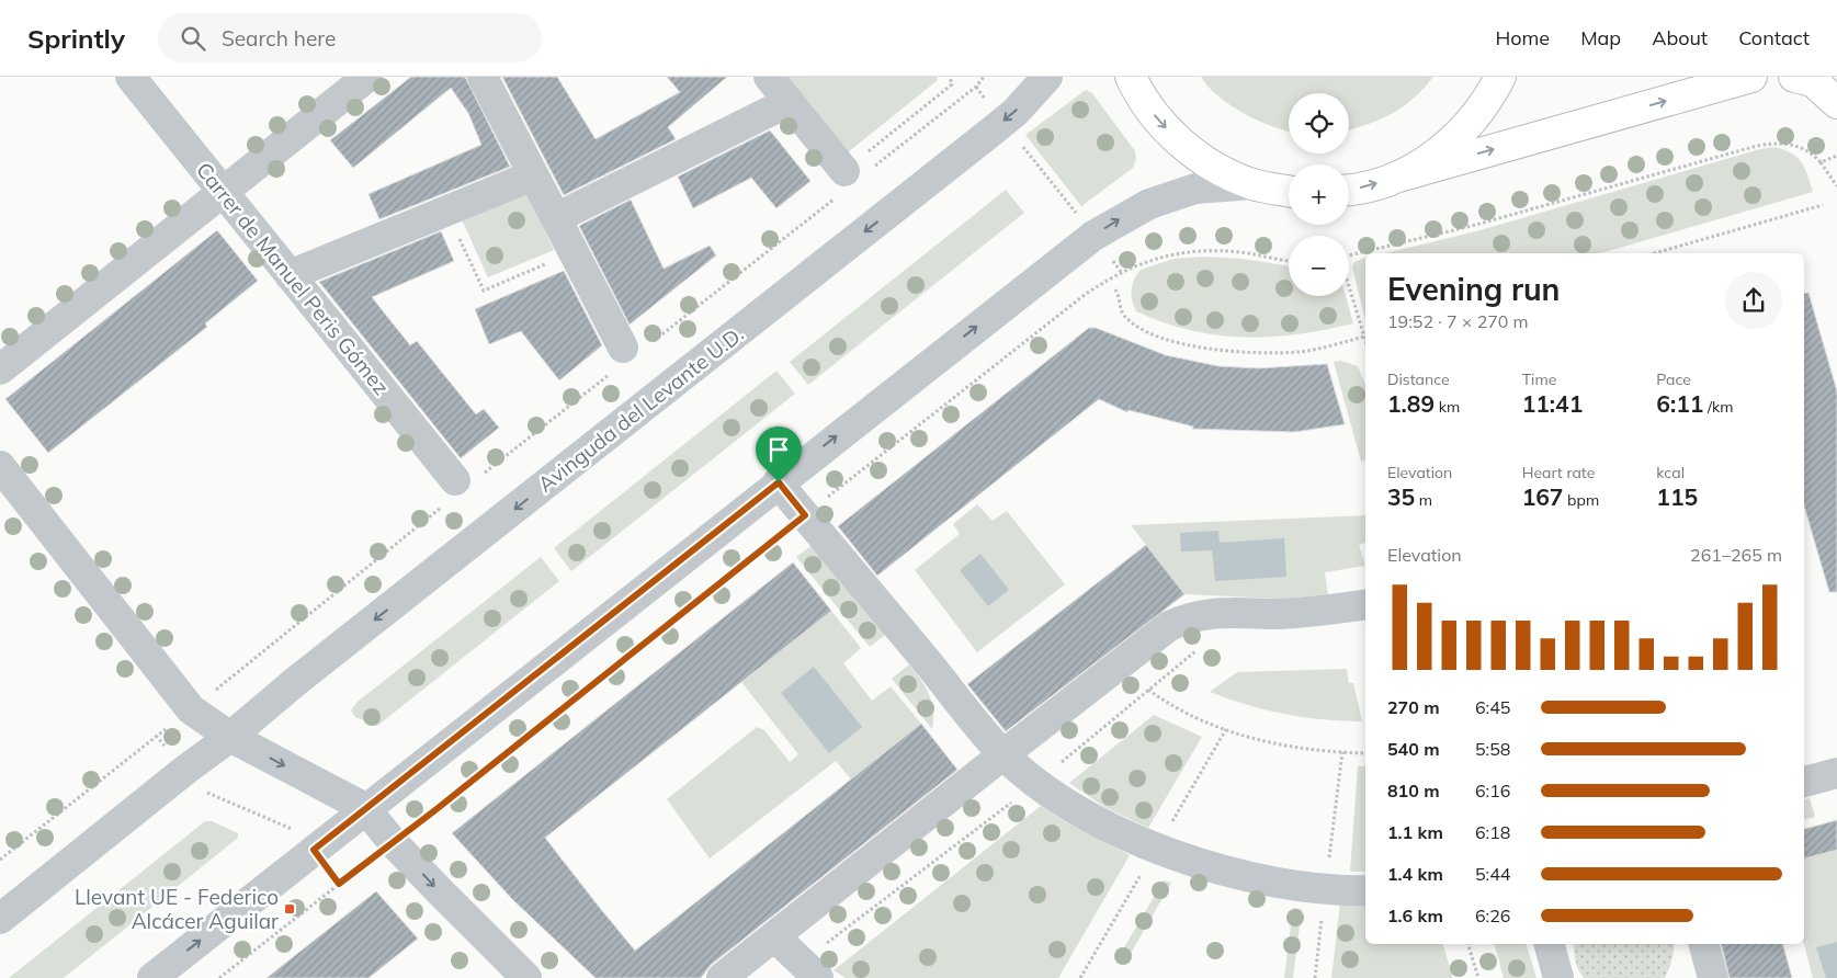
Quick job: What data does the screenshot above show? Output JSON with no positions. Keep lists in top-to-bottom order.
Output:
{
  "streets": {
    "street": ["Carrer de Manuel Peris Gómez", "Avinguda del Levante U.D."]
  },
  "places": {
    "transit": ["Llevant UE - Federico Alcácer Aguilar"]
  },
  "page": {
    "header": "Sprintly",
    "search": "Search here",
    "nav": [
      "Home",
      "Map",
      "About",
      "Contact"
    ],
    "map_buttons": ["+", "−"],
    "heading": ["Evening run", "19:52 · 7 × 270 m"],
    "stats": [
      ["Distance", "1.89 km"],
      ["Time", "11:41"],
      ["Pace", "6:11 /km"],
      ["Elevation", "35 m"],
      ["Heart rate", "167 bpm"],
      ["kcal", "115"]
    ],
    "chart": ["Elevation", "261–265 m"],
    "list": [
      {
        "name": "270 m",
        "note": "6:45"
      },
      {
        "name": "540 m",
        "note": "5:58"
      },
      {
        "name": "810 m",
        "note": "6:16"
      },
      {
        "name": "1.1 km",
        "note": "6:18"
      },
      {
        "name": "1.4 km",
        "note": "5:44"
      },
      {
        "name": "1.6 km",
        "note": "6:26"
      }
    ]
  }
}
